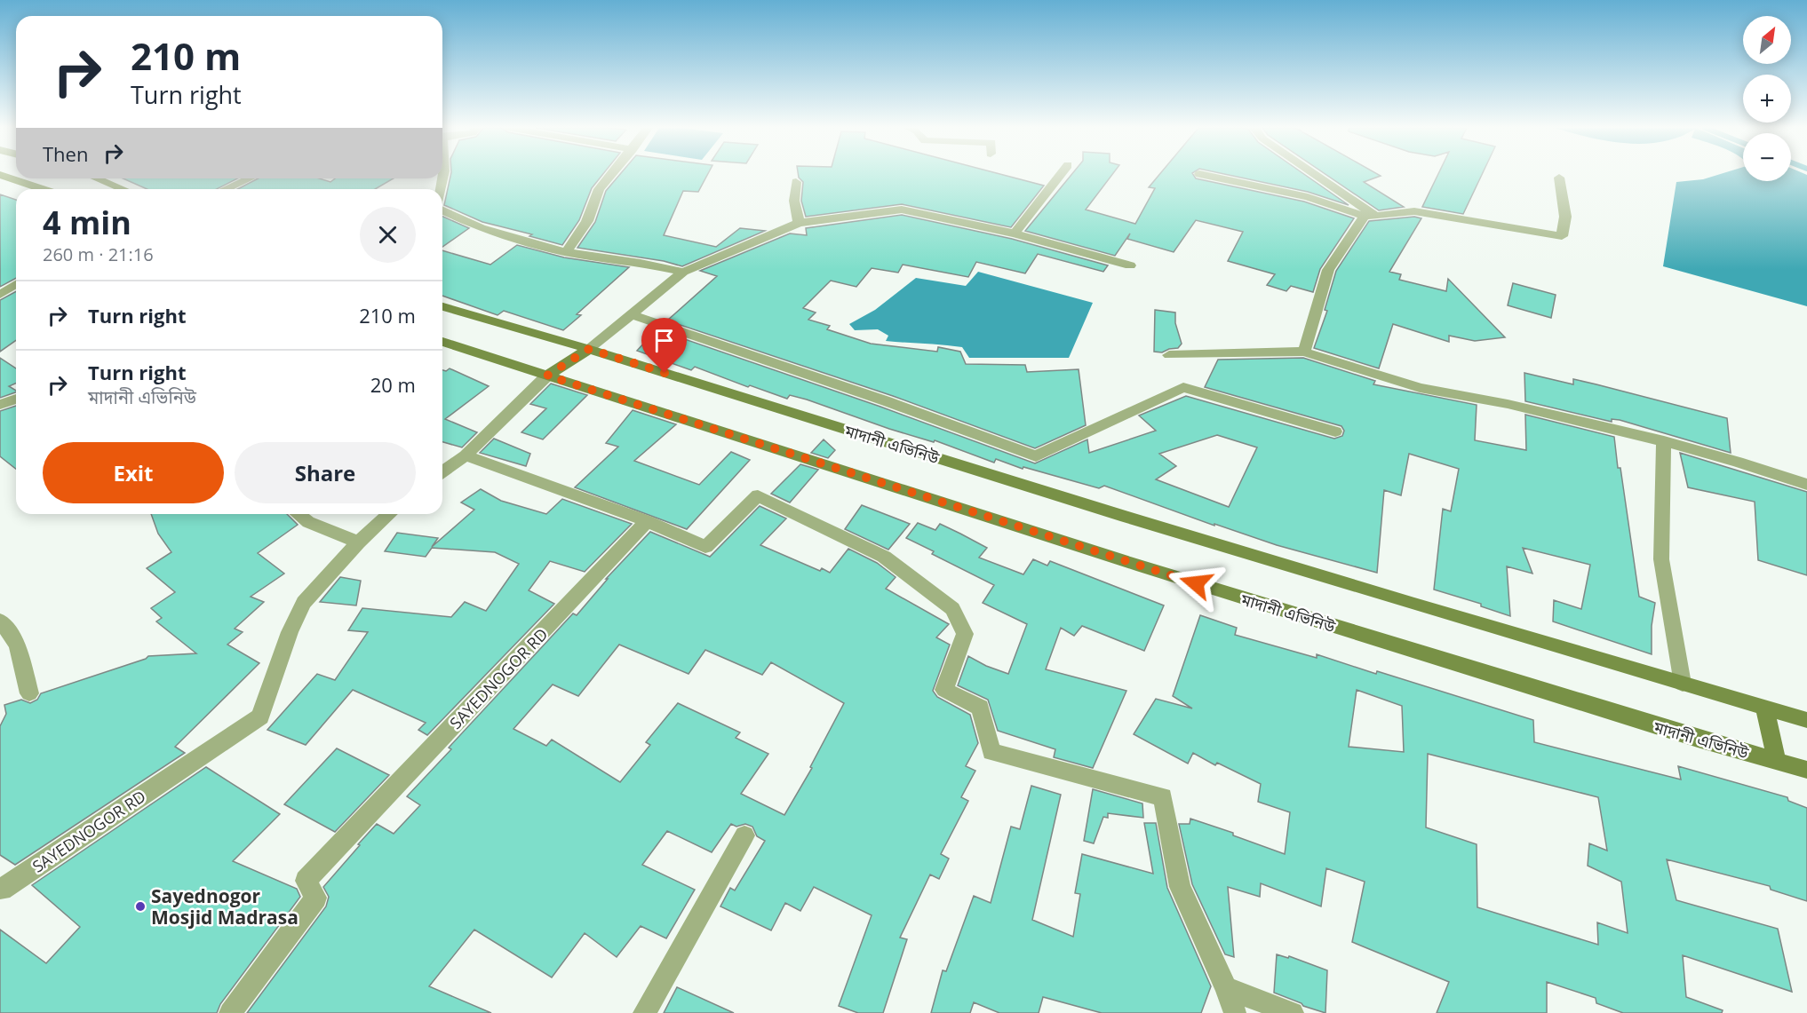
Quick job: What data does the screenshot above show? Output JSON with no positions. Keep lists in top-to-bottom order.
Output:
{
  "streets": {
    "main road": ["মাদানী এভিনিউ"],
    "street": ["SAYEDNOGOR RD"]
  },
  "places": ["Sayednogor Mosjid Madrasa"],
  "north": "top right",
  "page": {
    "map_buttons": ["+", "−"],
    "turn": ["210 m", "Turn right"],
    "then": "Then",
    "heading": ["4 min", "260 m · 21:16"],
    "list": [
      {
        "name": "Turn right",
        "value": "210 m"
      },
      {
        "name": "Turn right",
        "note": "মাদানী এভিনিউ",
        "value": "20 m"
      }
    ],
    "buttons": ["Exit", "Share"]
  }
}
